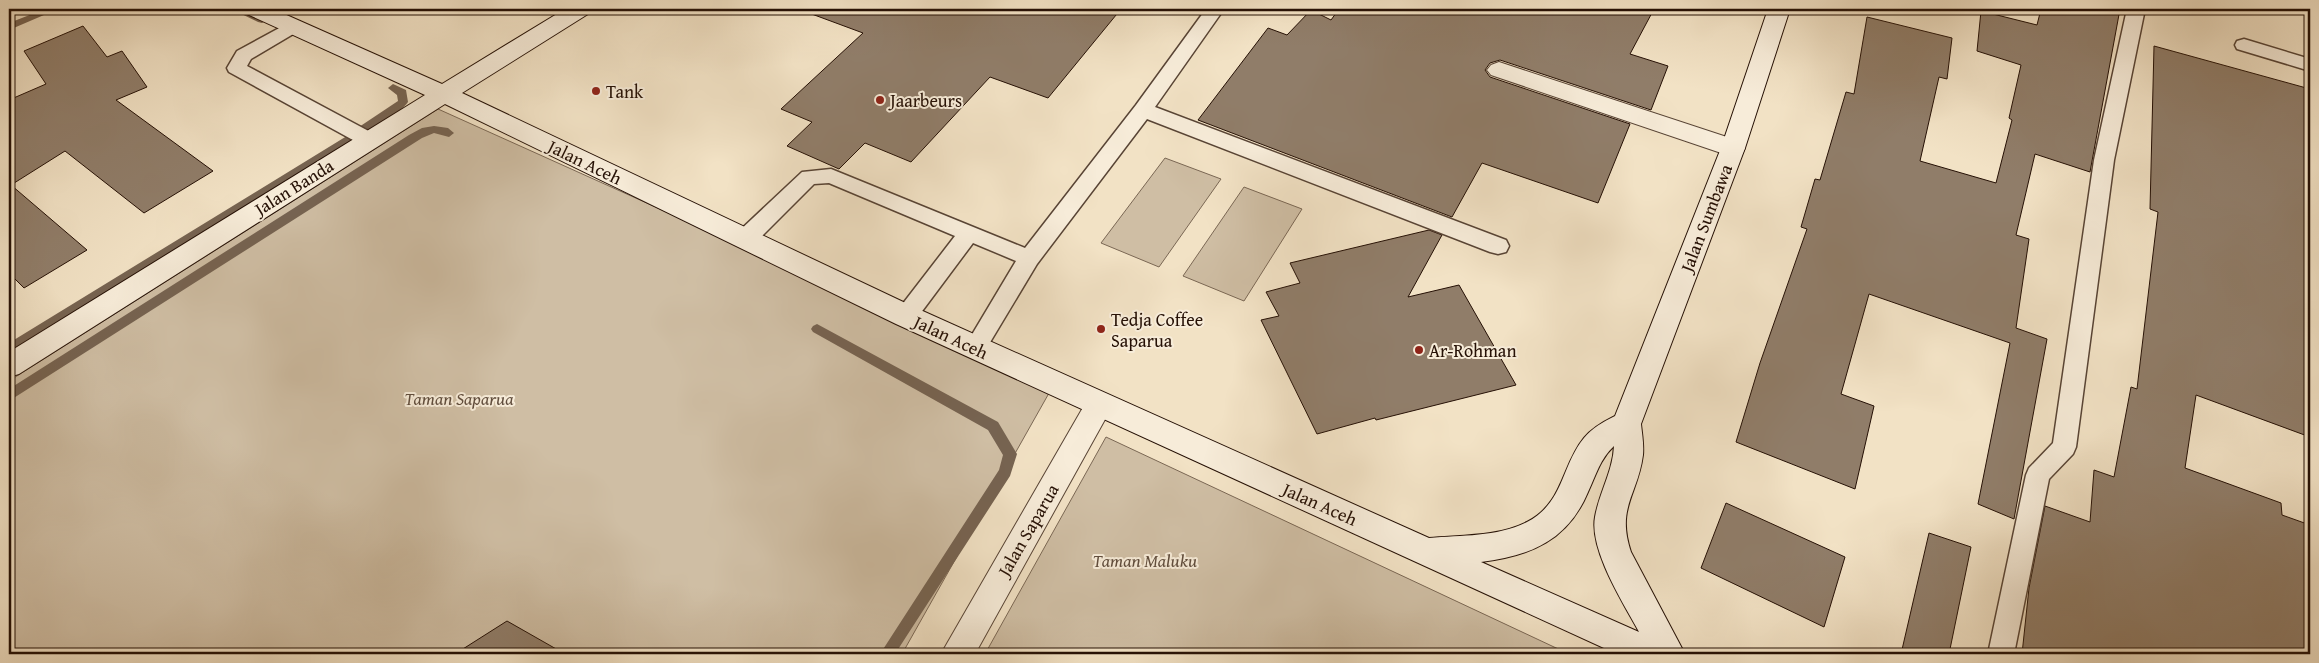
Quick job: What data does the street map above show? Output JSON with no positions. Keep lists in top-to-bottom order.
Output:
{
  "streets": {
    "street": [
      "Jalan Aceh",
      "Jalan Banda",
      "Jalan Sumbawa",
      "Jalan Saparua"
    ]
  },
  "crossings": [
    ["Jalan Aceh", "Jalan Banda"],
    ["Jalan Aceh", "Jalan Saparua"]
  ],
  "parks": ["Taman Saparua", "Taman Maluku"],
  "places": [
    "Tank",
    "Jaarbeurs",
    "Tedja Coffee Saparua",
    "Ar-Rohman"
  ]
}
